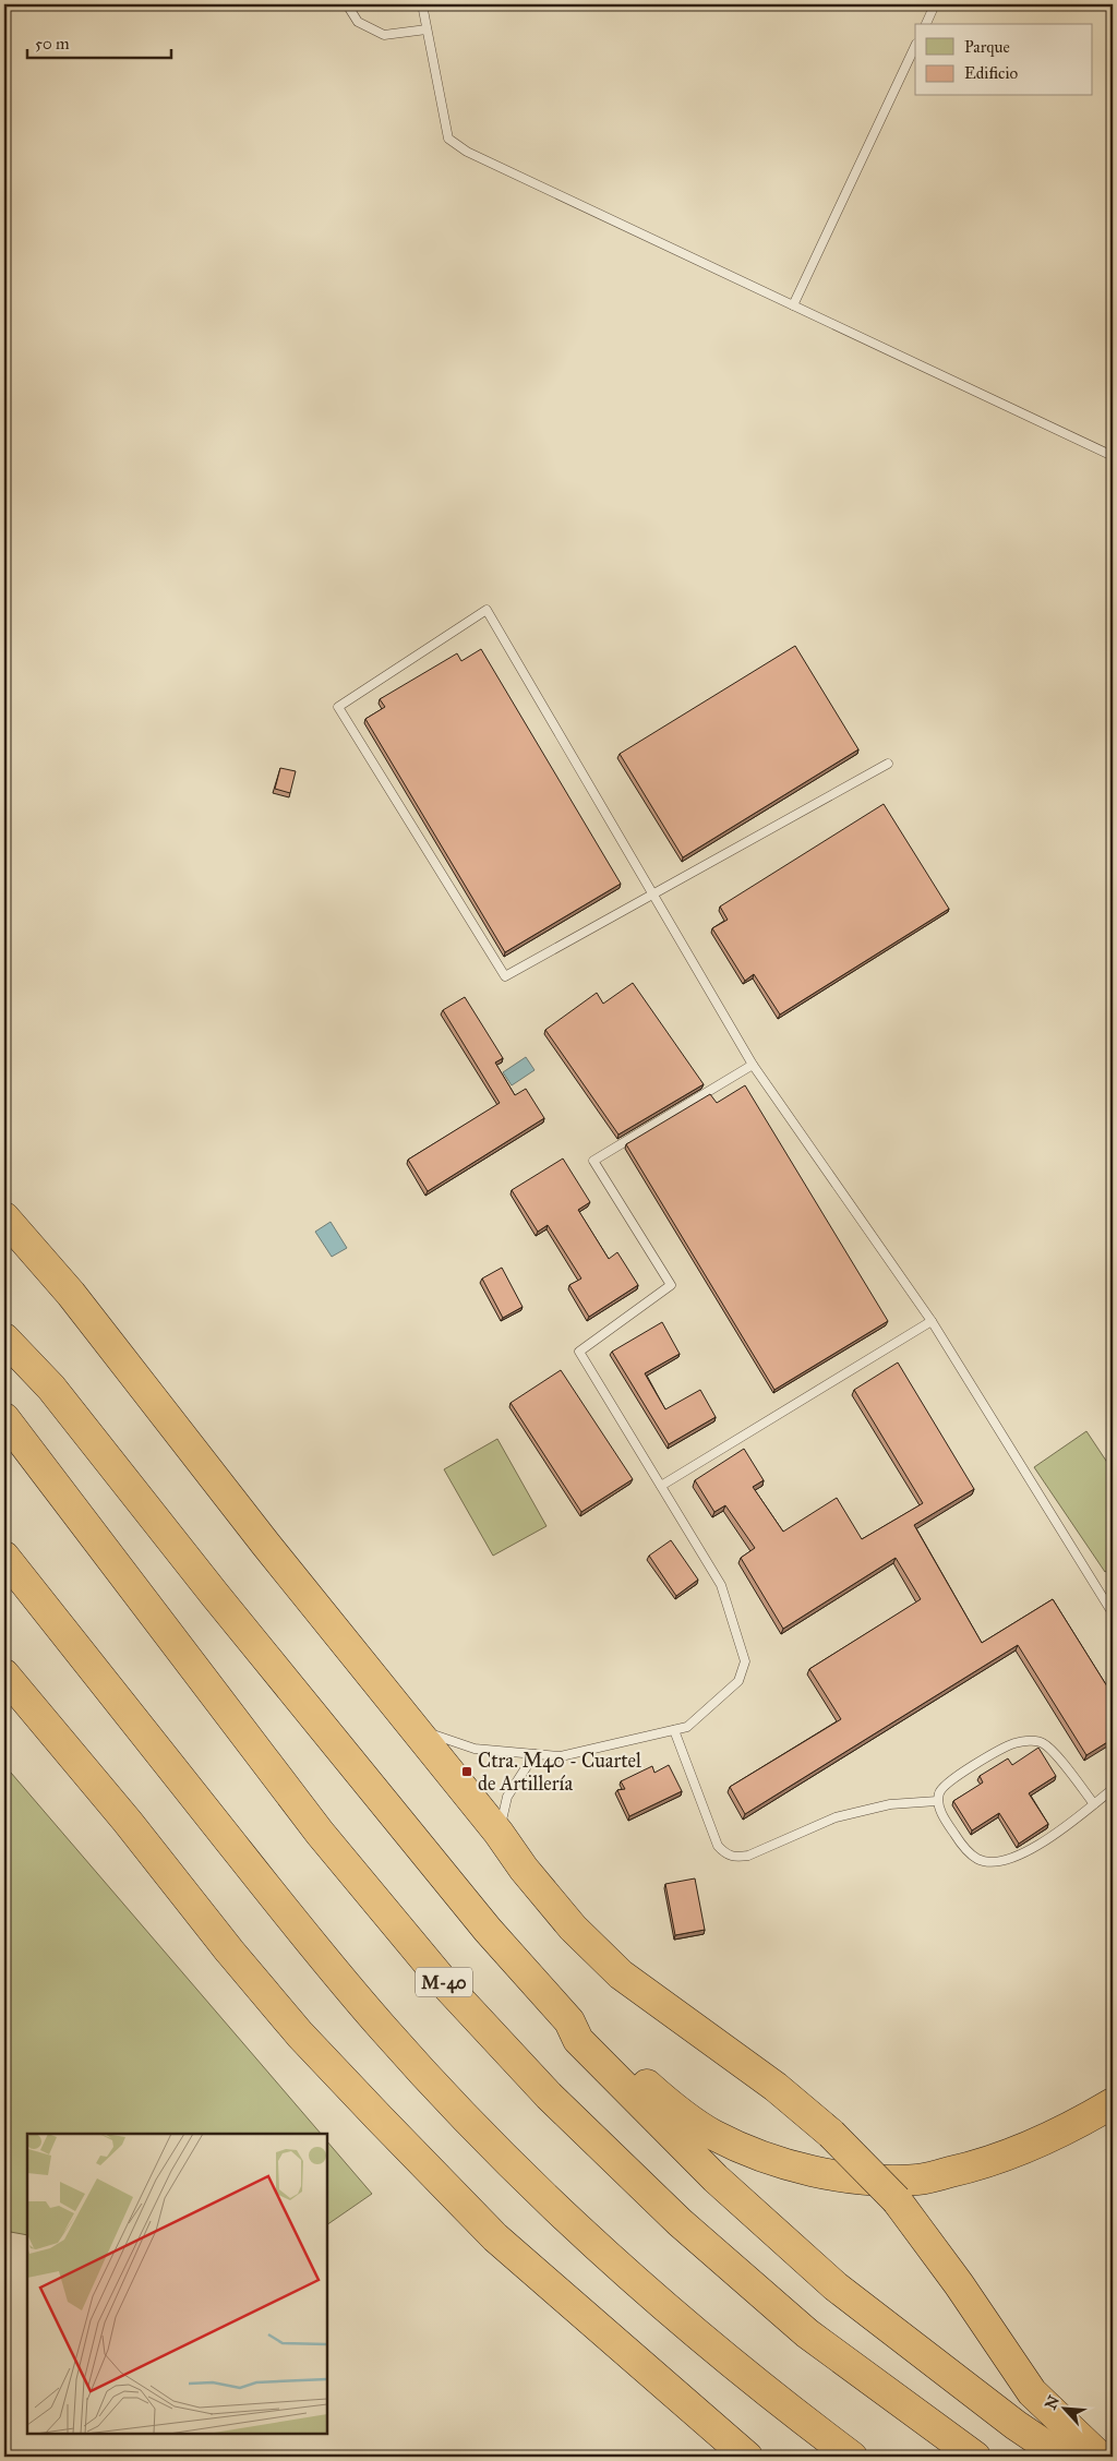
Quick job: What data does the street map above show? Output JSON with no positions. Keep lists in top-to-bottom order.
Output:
{
  "streets": {
    "highway": ["M-40"]
  },
  "places": {
    "transit": ["Ctra. M40 - Cuartel de Artillería"]
  },
  "legend": ["Parque", "Edificio"],
  "scale_bar": "50 m",
  "north": "top left"
}
